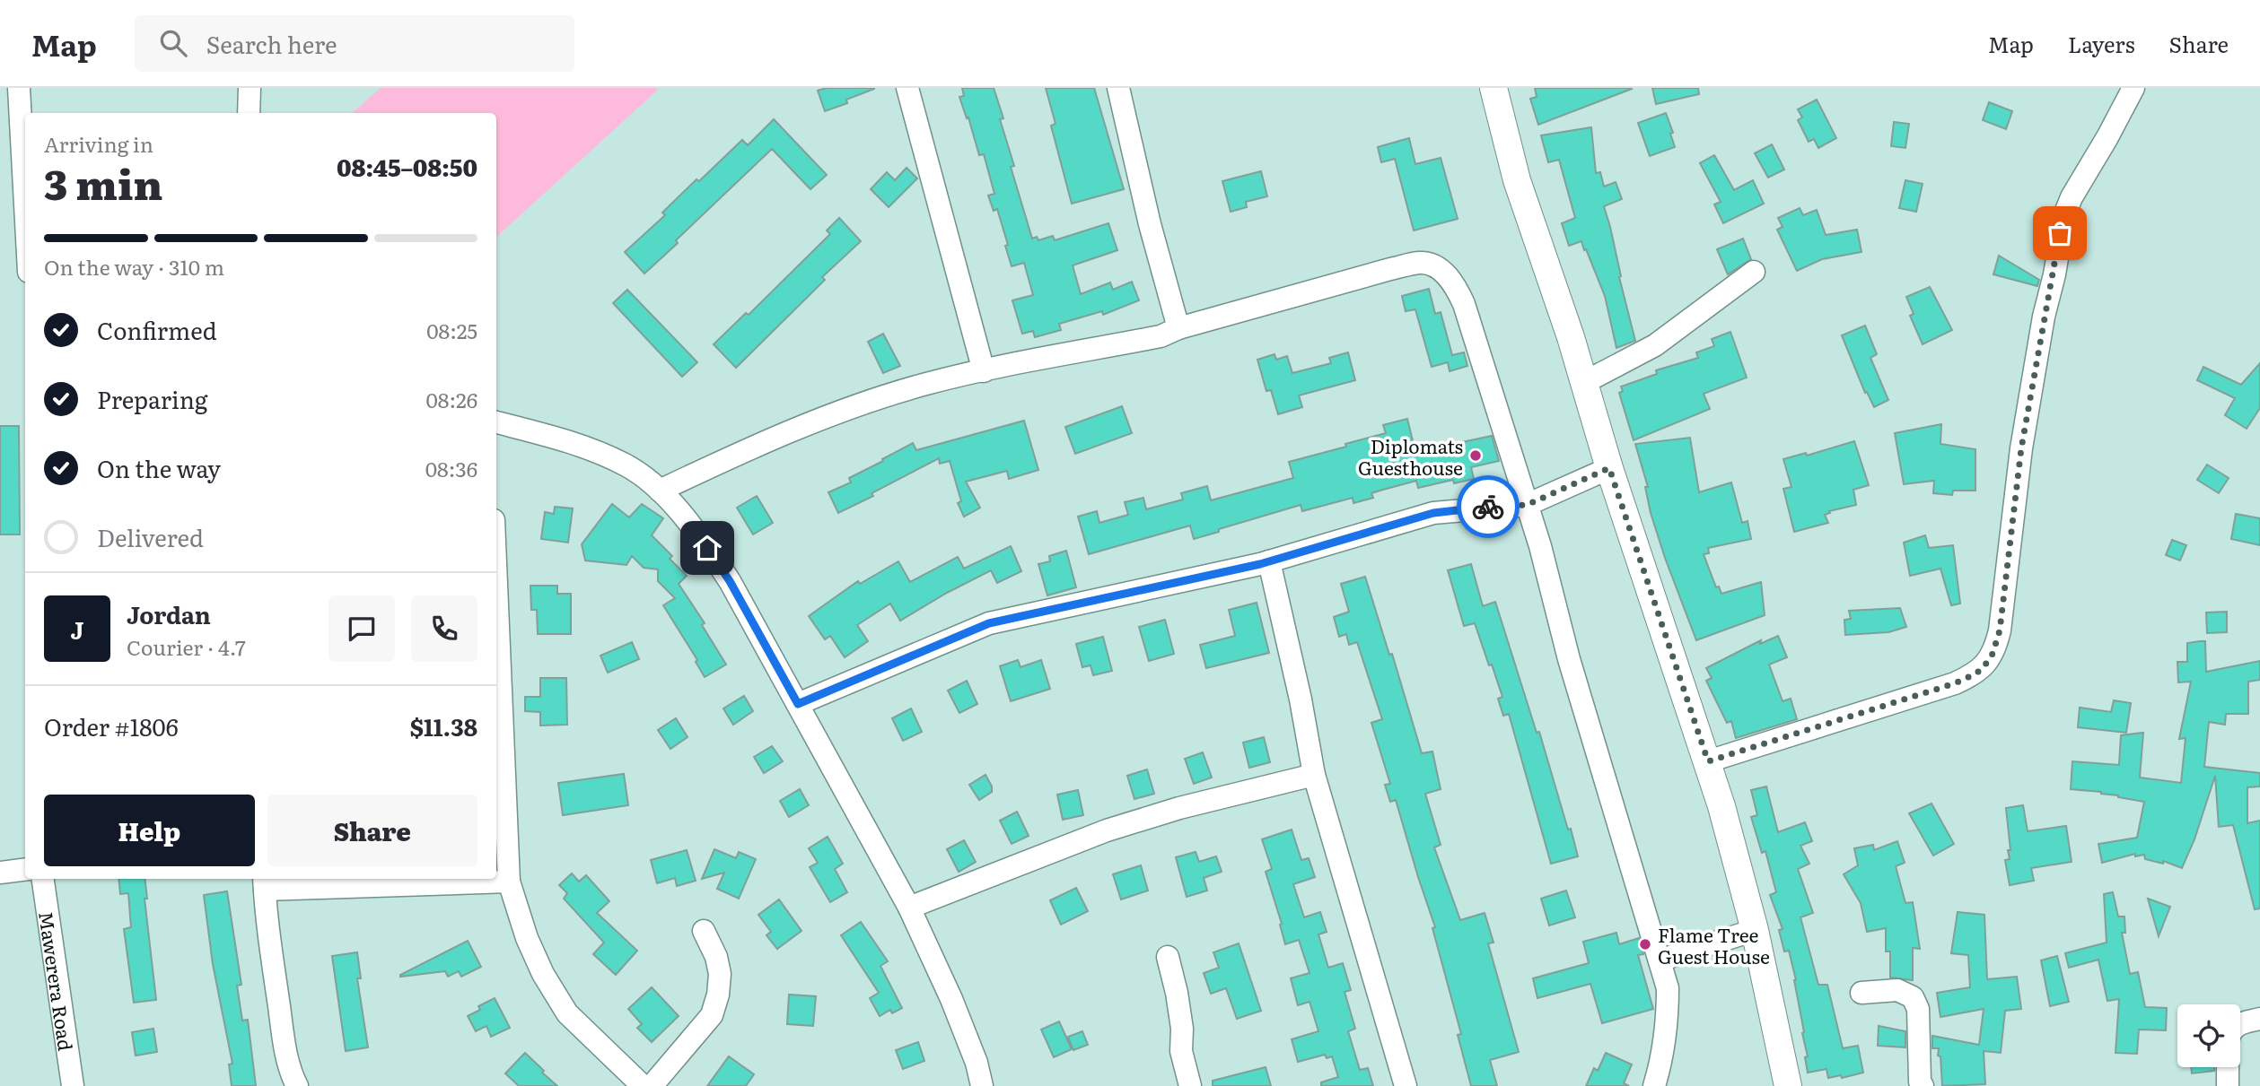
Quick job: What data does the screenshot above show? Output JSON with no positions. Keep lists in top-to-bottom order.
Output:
{
  "streets": {
    "street": ["Mawerera Road"]
  },
  "places": ["Diplomats Guesthouse", "Flame Tree Guest House"],
  "page": {
    "header": "Map",
    "search": "Search here",
    "nav": ["Map", "Layers", "Share"],
    "heading": ["3 min", "Arriving in", "08:45–08:50"],
    "panel": [
      "Jordan",
      "Courier · 4.7",
      "Order #1806",
      "$11.38"
    ],
    "bar": "On the way · 310 m",
    "list": [
      ["Confirmed", "08:25"],
      ["Preparing", "08:26"],
      ["On the way", "08:36"],
      "Delivered"
    ],
    "round": "J",
    "buttons": ["Help", "Share"]
  }
}
